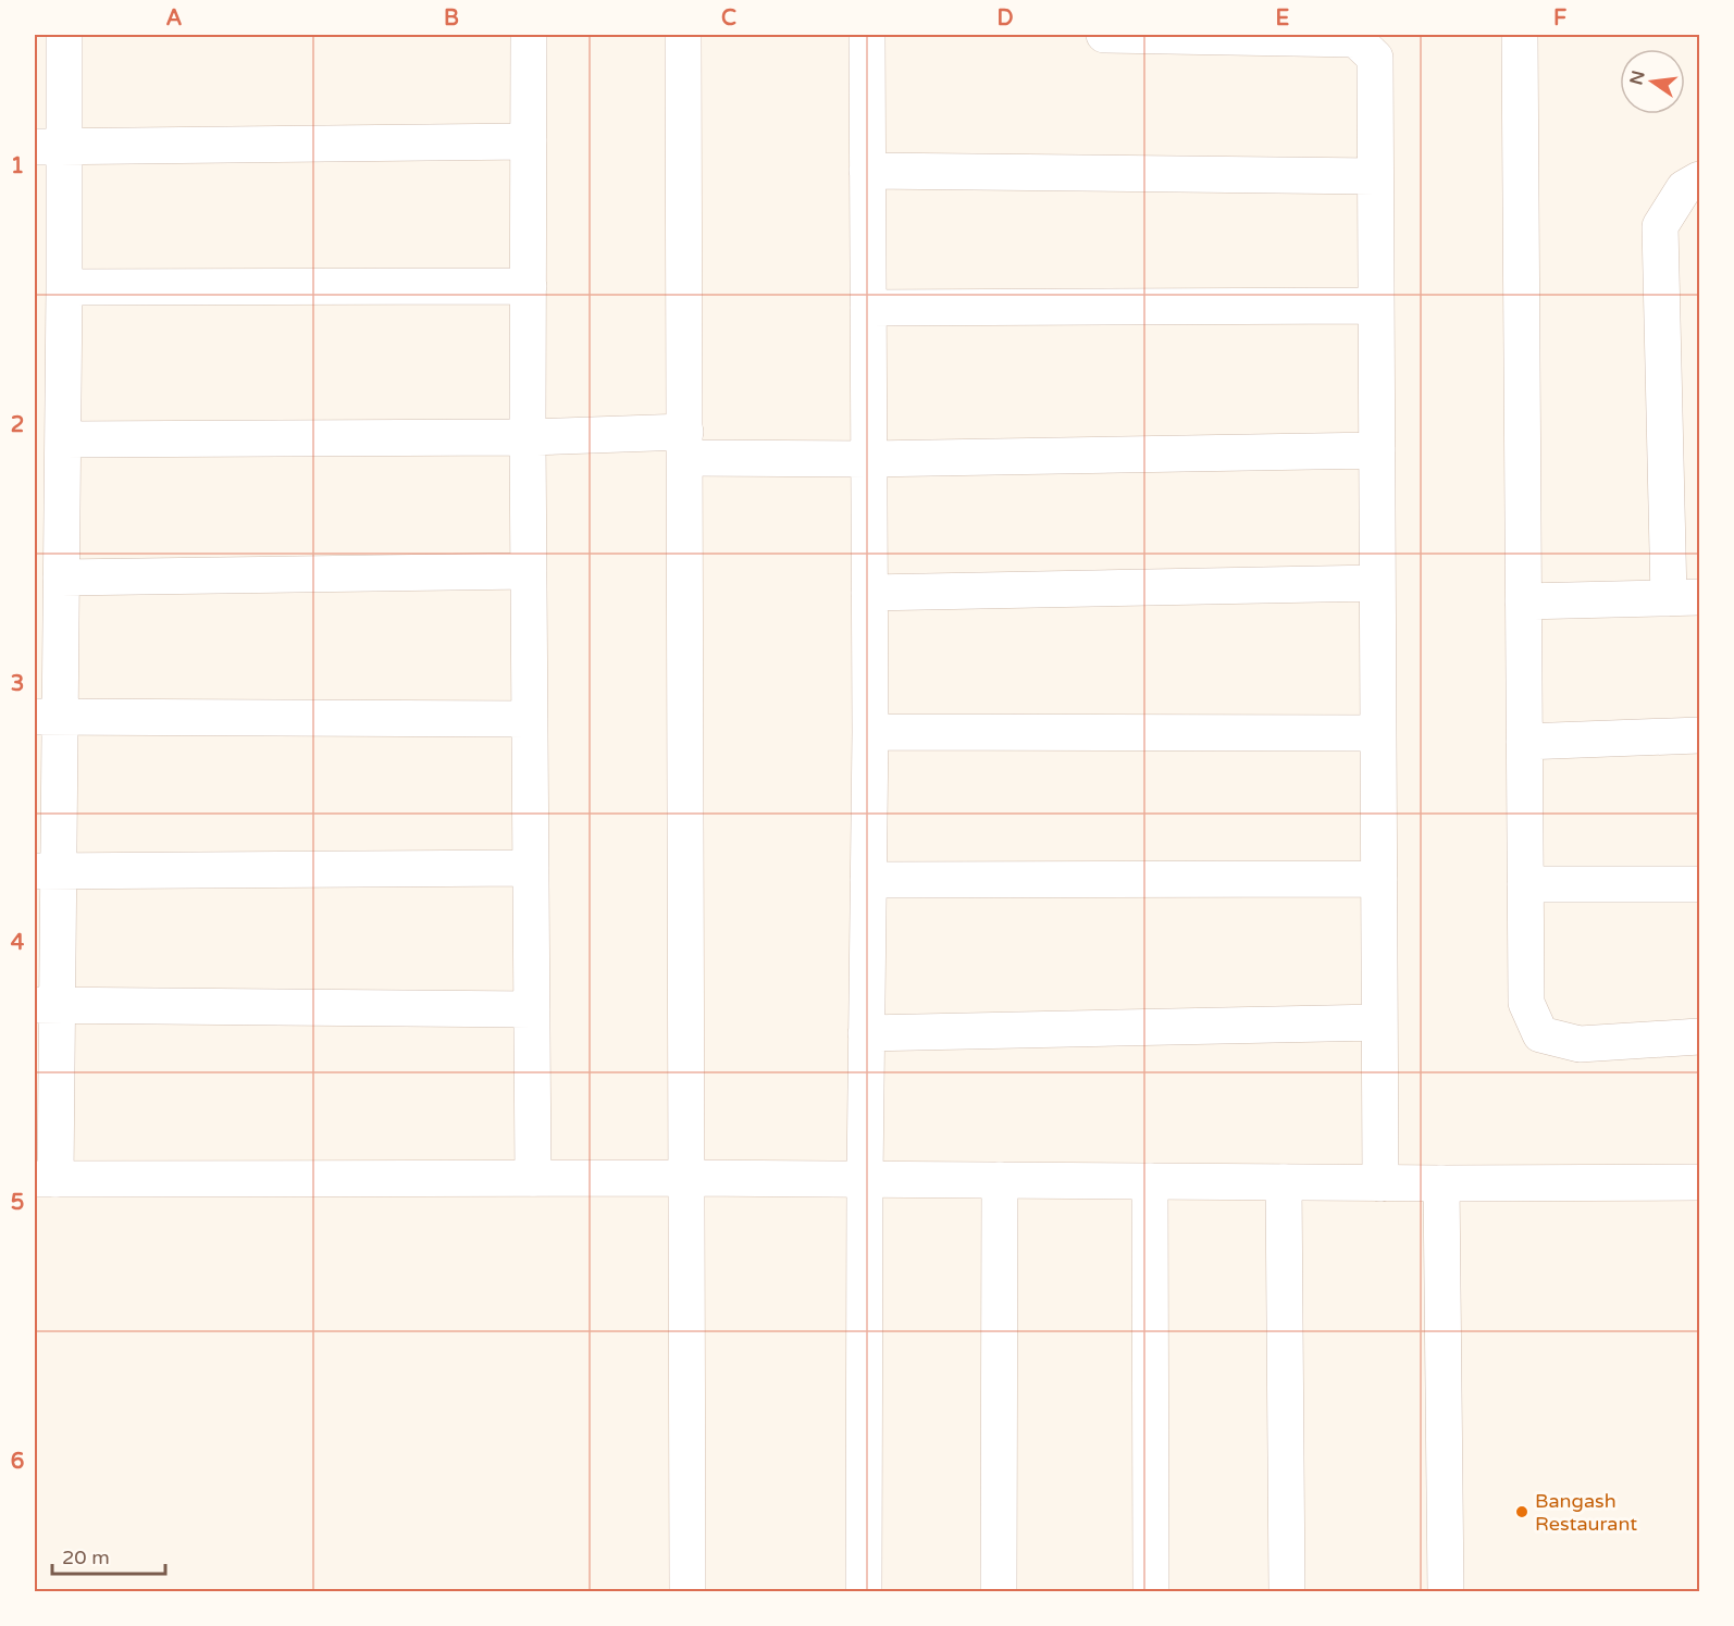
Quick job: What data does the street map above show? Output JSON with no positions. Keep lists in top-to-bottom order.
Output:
{
  "places": ["Bangash Restaurant"],
  "scale_bar": "20 m",
  "north": "left",
  "grid": {
    "columns": [
      "A",
      "B",
      "C",
      "D",
      "E",
      "F"
    ],
    "rows": [
      "1",
      "2",
      "3",
      "4",
      "5",
      "6"
    ]
  }
}
